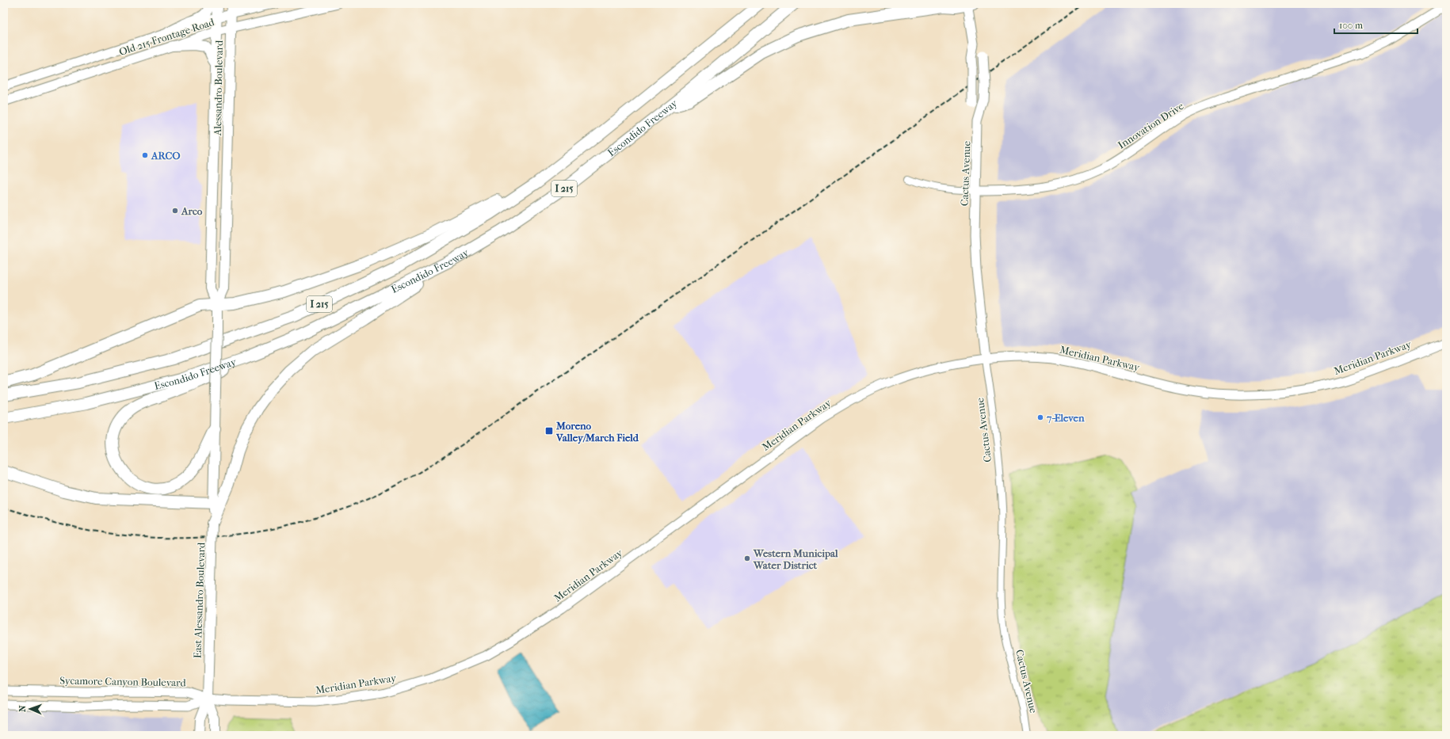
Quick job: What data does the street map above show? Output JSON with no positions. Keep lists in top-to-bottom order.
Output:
{
  "streets": {
    "highway": ["Escondido Freeway", "I 215"],
    "main road": [
      "Old 215 Frontage Road",
      "Alessandro Boulevard",
      "Innovation Drive",
      "Cactus Avenue",
      "Meridian Parkway",
      "East Alessandro Boulevard",
      "Sycamore Canyon Boulevard"
    ]
  },
  "crossings": [
    ["Old 215 Frontage Road", "Alessandro Boulevard"],
    ["Alessandro Boulevard", "East Alessandro Boulevard"],
    ["Innovation Drive", "Cactus Avenue"],
    ["Cactus Avenue", "Meridian Parkway"],
    ["Meridian Parkway", "East Alessandro Boulevard"],
    ["Meridian Parkway", "Sycamore Canyon Boulevard"],
    ["East Alessandro Boulevard", "Sycamore Canyon Boulevard"]
  ],
  "places": {
    "other": [
      "ARCO",
      "Arco",
      "7-Eleven",
      "Western Municipal Water District"
    ],
    "transit": ["Moreno Valley/March Field"]
  },
  "scale_bar": "100 m",
  "north": "left"
}
